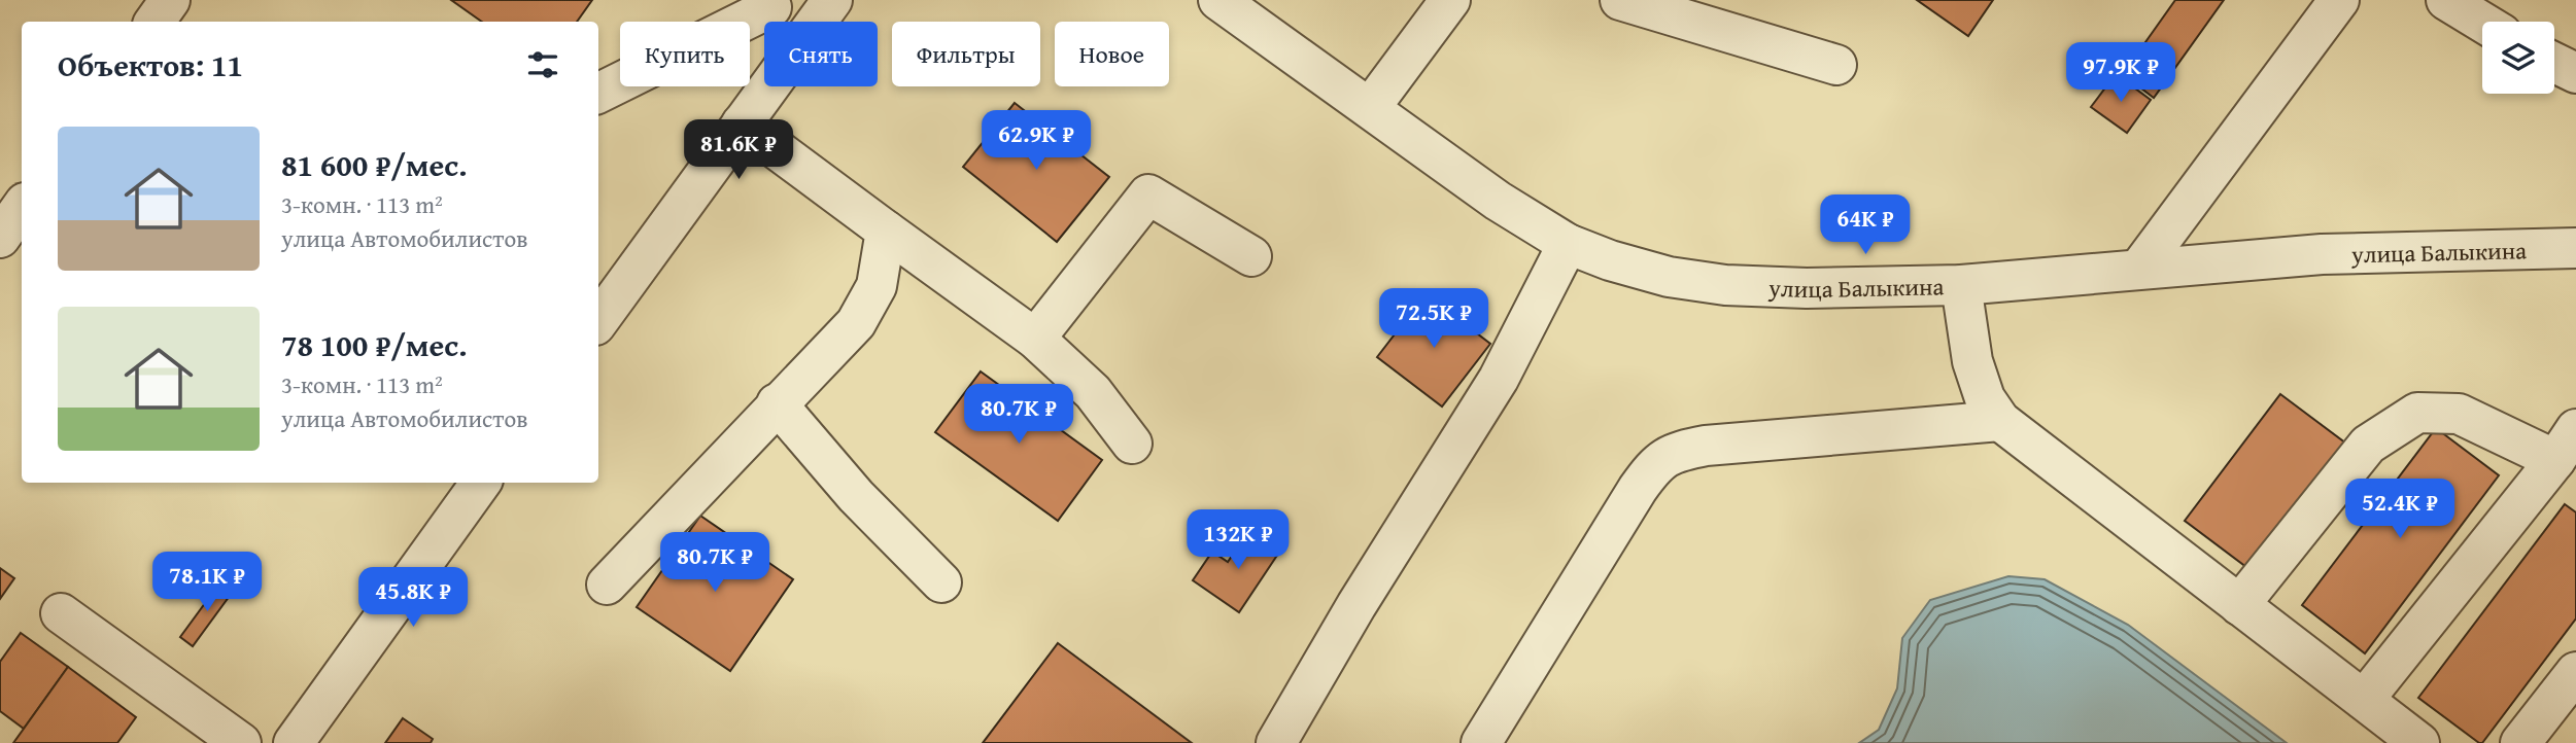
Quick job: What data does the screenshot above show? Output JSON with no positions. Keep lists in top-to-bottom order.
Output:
{
  "streets": {
    "street": ["улица Балыкина"]
  },
  "page": {
    "chip": [
      "Купить",
      "Снять",
      "Фильтры",
      "Новое"
    ],
    "heading": "Объектов: 11",
    "price": [
      "97.9K ₽",
      "62.9K ₽",
      "81.6K ₽",
      "64K ₽",
      "72.5K ₽",
      "80.7K ₽",
      "52.4K ₽",
      "132K ₽",
      "80.7K ₽",
      "78.1K ₽",
      "45.8K ₽"
    ],
    "list": [
      {
        "name": "81 600 ₽/мес.",
        "note": "3-комн. · 113 m² · улица Автомобилистов"
      },
      {
        "name": "78 100 ₽/мес.",
        "note": "3-комн. · 113 m² · улица Автомобилистов"
      }
    ]
  }
}
